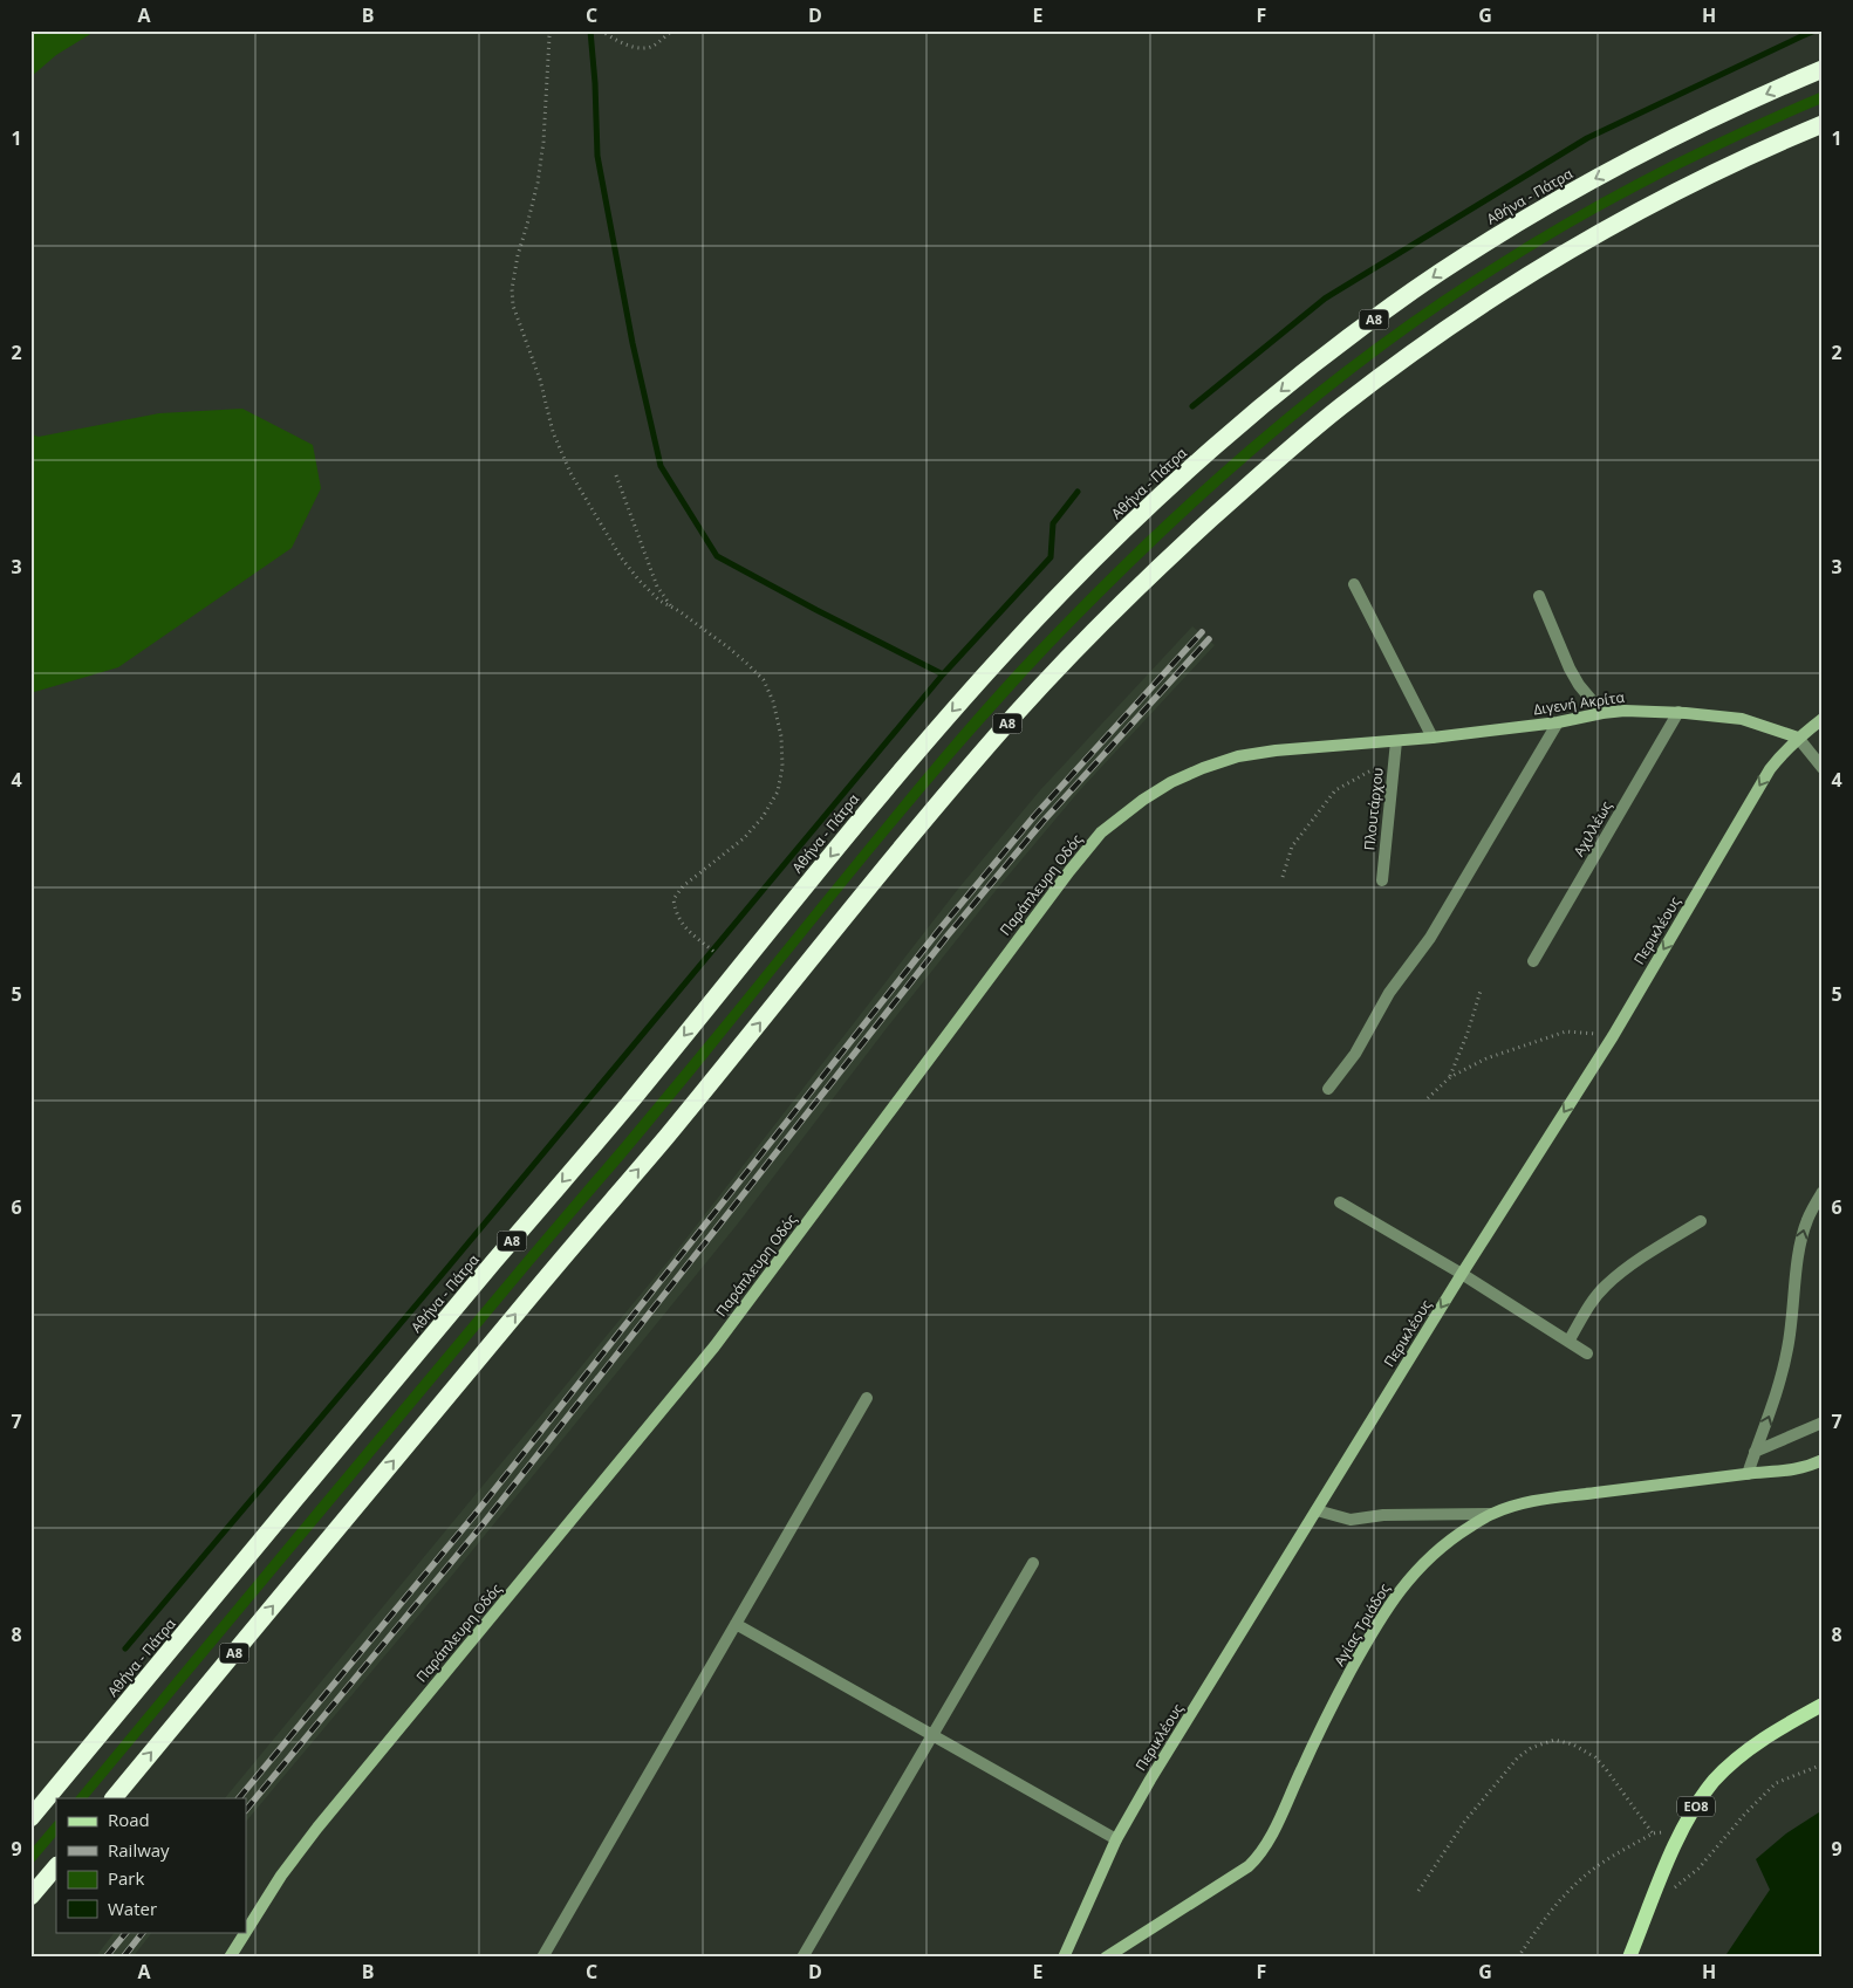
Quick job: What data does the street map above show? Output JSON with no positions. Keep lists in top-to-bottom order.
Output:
{
  "streets": {
    "highway": ["Αθήνα - Πάτρα", "Α8"],
    "main road": [
      "Διγενή Ακρίτα",
      "Παράπλευρη Οδός",
      "Περικλέους",
      "Αγίας Τριάδος",
      "ΕΟ8"
    ],
    "street": ["Πλουτάρχου", "Αχιλλέως"]
  },
  "crossings": [
    ["Διγενή Ακρίτα", "Πλουτάρχου"],
    ["Διγενή Ακρίτα", "Αχιλλέως"],
    ["Διγενή Ακρίτα", "Παράπλευρη Οδός"],
    ["Διγενή Ακρίτα", "Περικλέους"],
    ["Πλουτάρχου", "Παράπλευρη Οδός"]
  ],
  "one_way": ["Περικλέους"],
  "legend": [
    "Road",
    "Railway",
    "Park",
    "Water"
  ],
  "grid": {
    "columns": [
      "A",
      "B",
      "C",
      "D",
      "E",
      "F",
      "G",
      "H"
    ],
    "rows": [
      "1",
      "2",
      "3",
      "4",
      "5",
      "6",
      "7",
      "8",
      "9"
    ]
  }
}
